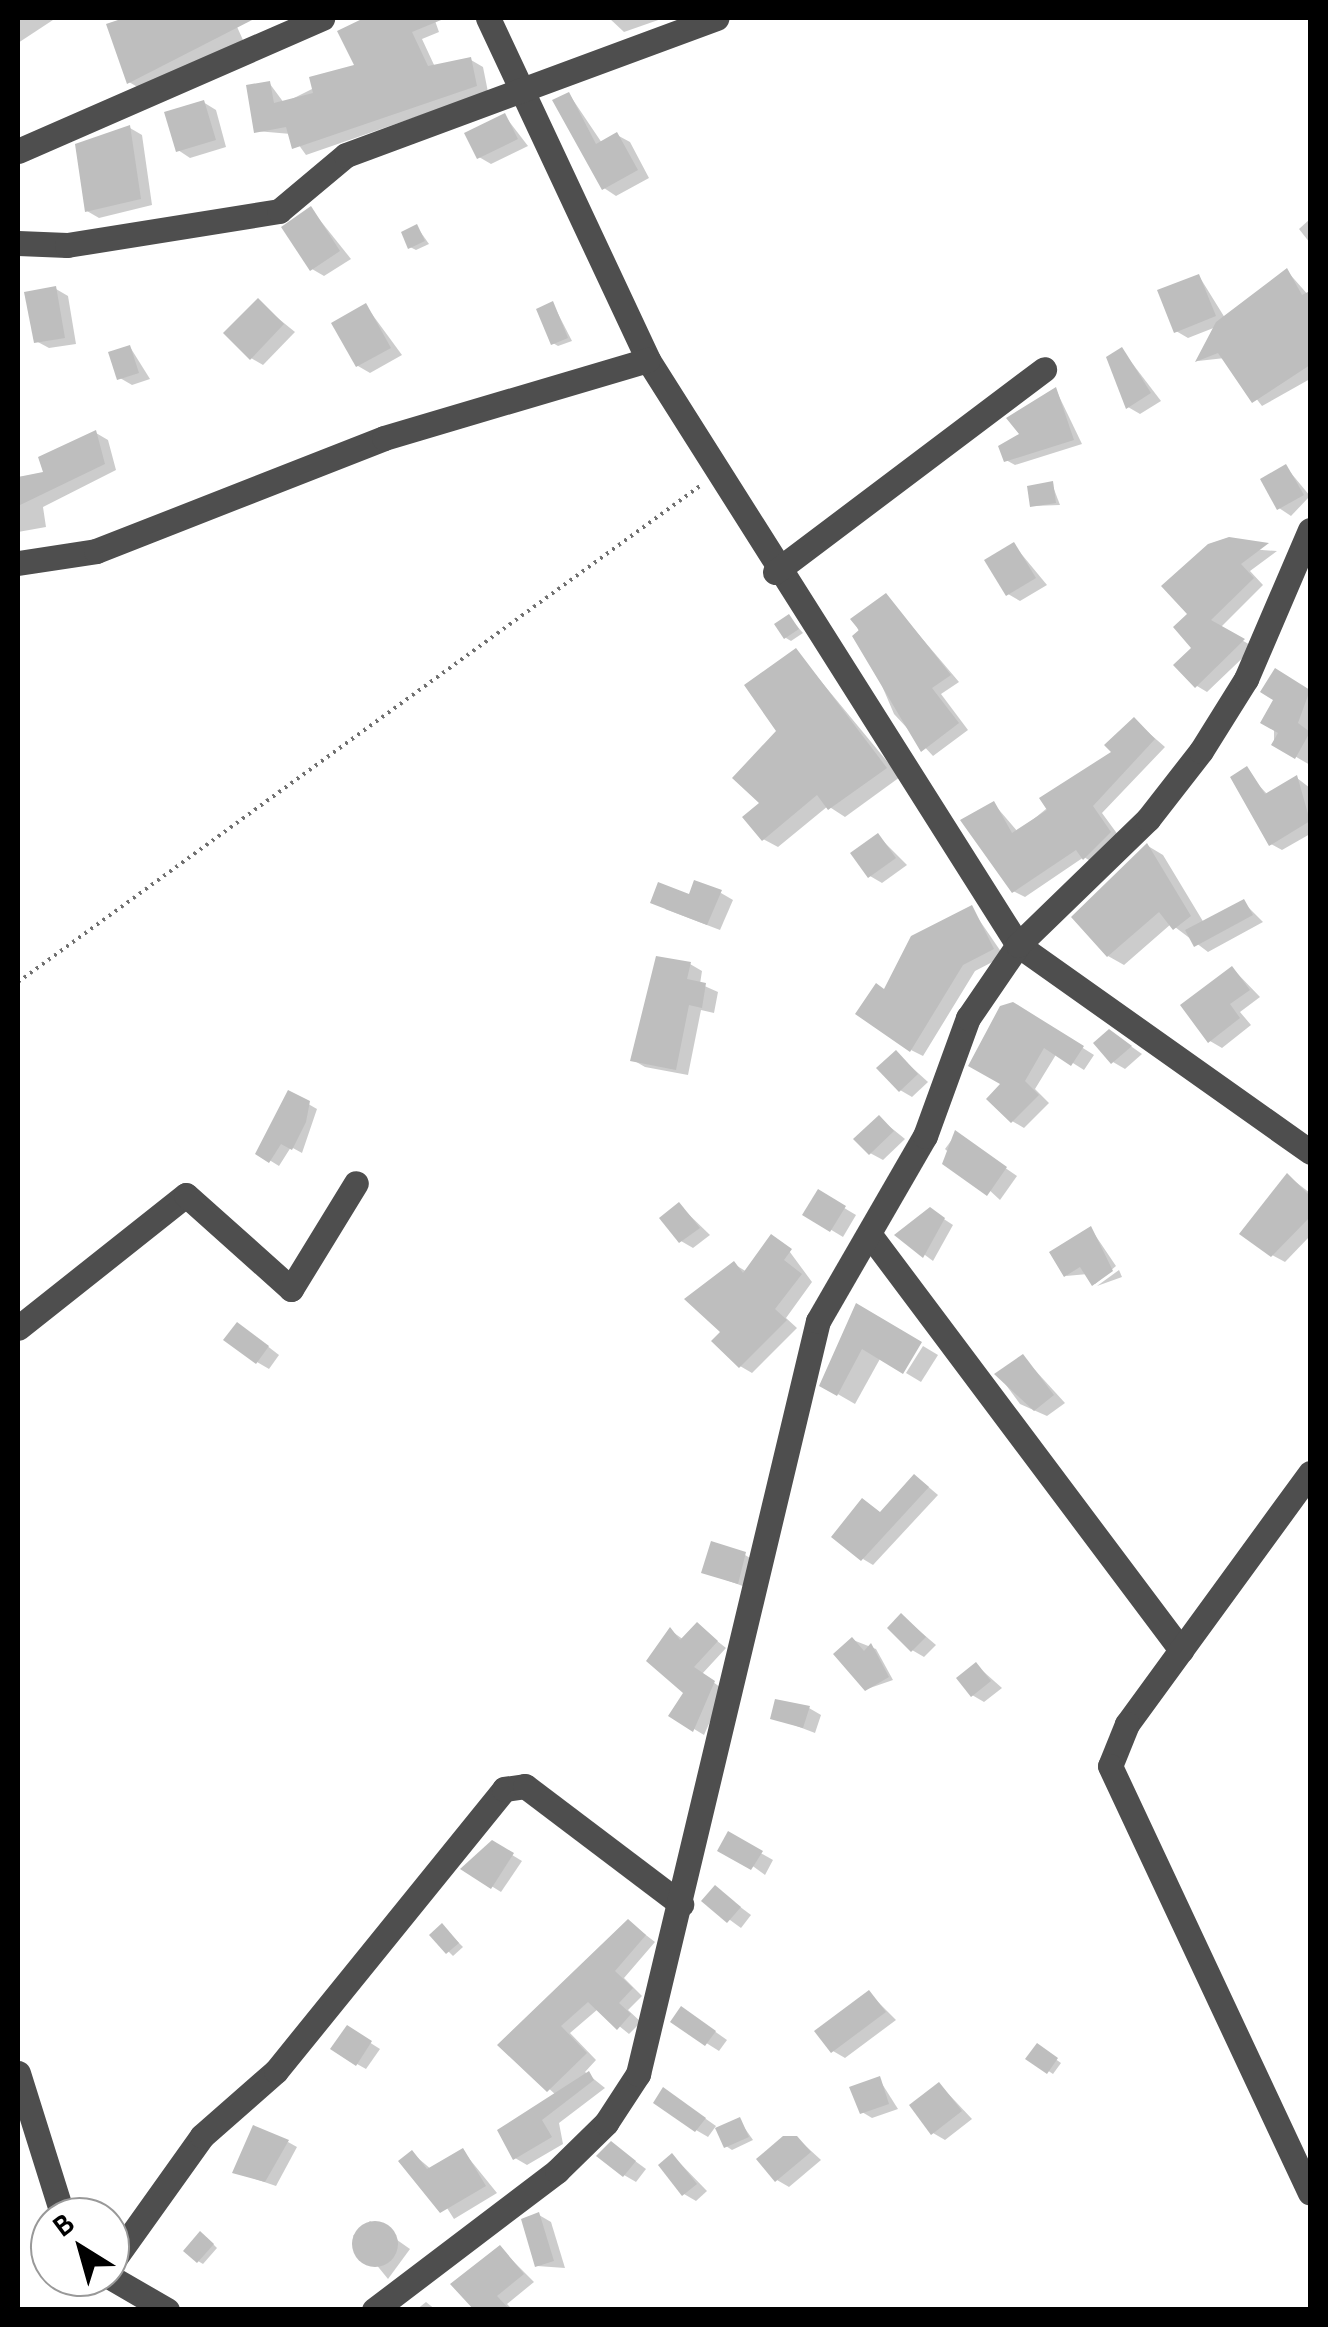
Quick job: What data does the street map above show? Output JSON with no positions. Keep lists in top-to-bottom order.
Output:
{
  "north": "top left"
}
